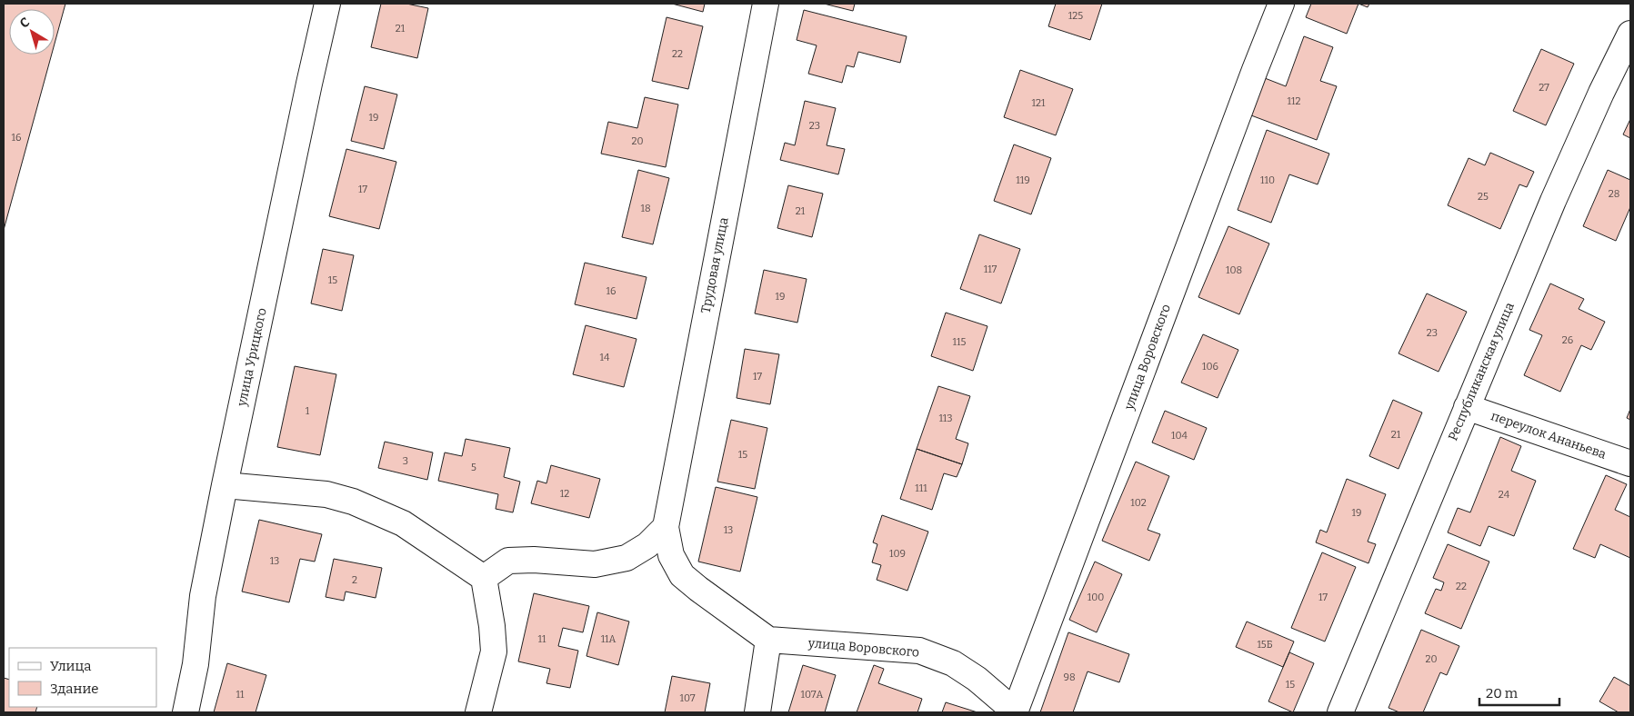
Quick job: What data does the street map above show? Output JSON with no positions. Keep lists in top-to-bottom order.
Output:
{
  "streets": {
    "street": [
      "Трудовая улица",
      "улица Урицкого",
      "улица Воровского",
      "Республиканская улица",
      "переулок Ананьева"
    ]
  },
  "crossings": [
    ["Республиканская улица", "переулок Ананьева"]
  ],
  "house_numbers": [
    "125",
    "21",
    "22",
    "27",
    "112",
    "121",
    "19",
    "23",
    "16",
    "20",
    "119",
    "110",
    "17",
    "28",
    "25",
    "18",
    "21",
    "117",
    "108",
    "15",
    "16",
    "19",
    "23",
    "26",
    "115",
    "14",
    "106",
    "17",
    "1",
    "113",
    "21",
    "104",
    "15",
    "3",
    "5",
    "111",
    "12",
    "24",
    "102",
    "19",
    "13",
    "109",
    "13",
    "2",
    "22",
    "100",
    "17",
    "11",
    "11А",
    "15Б",
    "20",
    "98",
    "15",
    "11",
    "107А",
    "107"
  ],
  "legend": ["Улица", "Здание"],
  "scale_bar": "20 m",
  "north": "top left"
}
